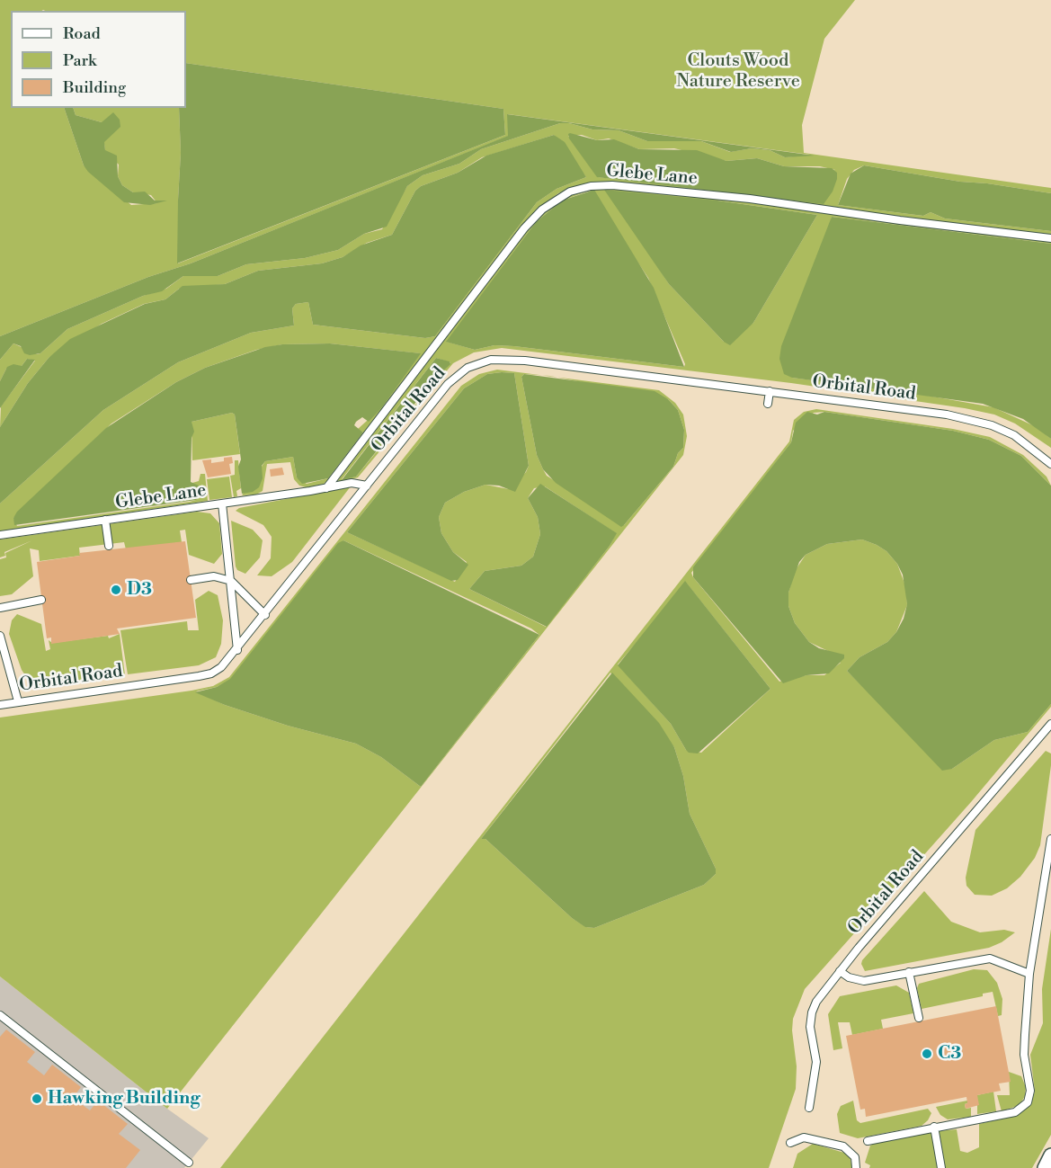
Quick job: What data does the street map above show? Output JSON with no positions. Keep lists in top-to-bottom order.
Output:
{
  "streets": {
    "lane": ["Glebe Lane", "Orbital Road"]
  },
  "crossings": [
    ["Glebe Lane", "Orbital Road"]
  ],
  "parks": ["Clouts Wood Nature Reserve"],
  "places": ["D3", "C3", "Hawking Building"],
  "legend": ["Road", "Park", "Building"]
}
